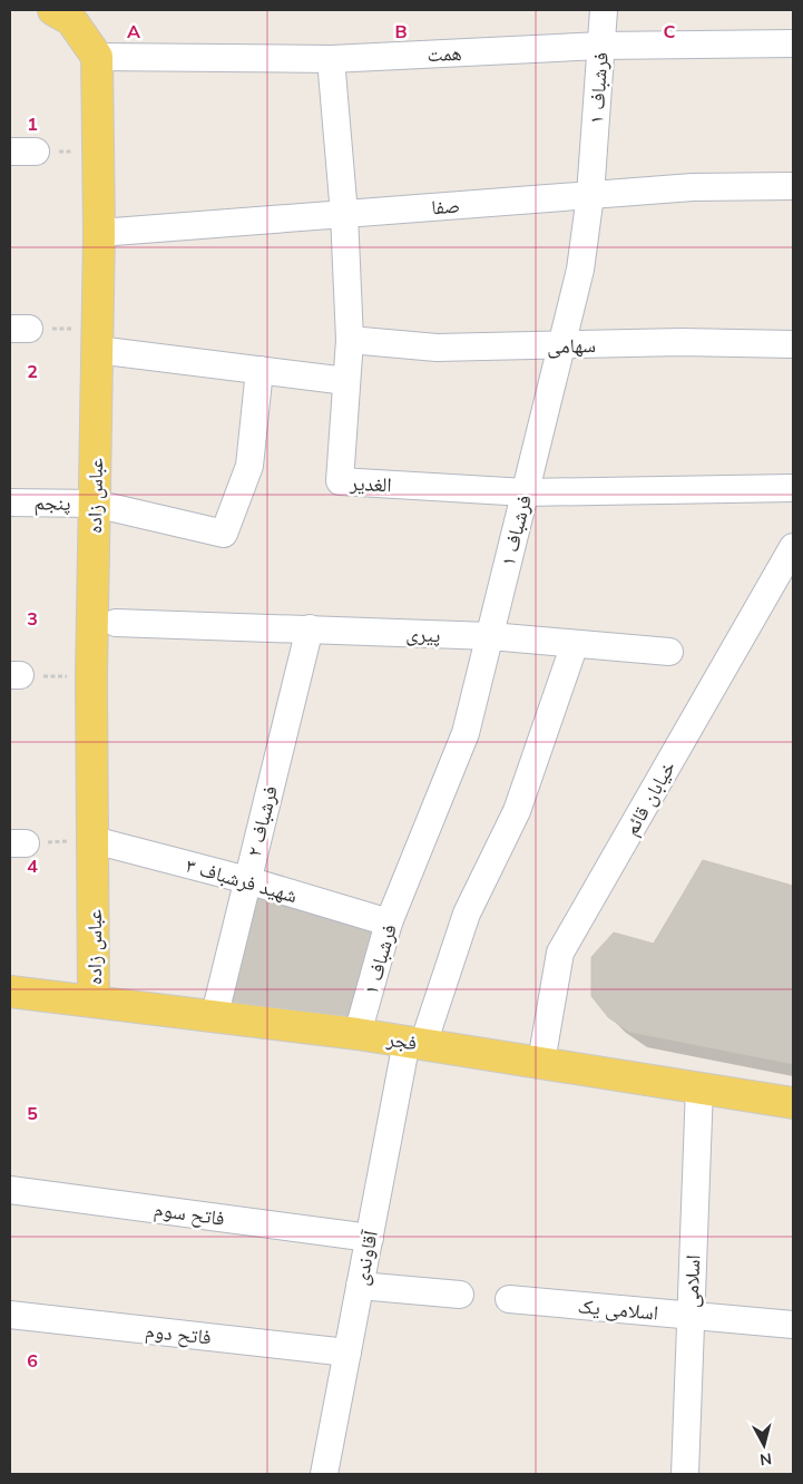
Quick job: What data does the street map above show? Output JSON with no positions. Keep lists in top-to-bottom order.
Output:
{
  "streets": {
    "main road": ["عباس زاده", "فجر"],
    "street": [
      "همت",
      "فرشباف ۱",
      "صفا",
      "سهامی",
      "الغدیر",
      "پنجم",
      "پیری",
      "خیابان قائم",
      "فرشباف ۲",
      "شهید فرشباف ۳",
      "فاتح سوم",
      "آقاوندی",
      "اسلامی",
      "اسلامی یک",
      "فاتح دوم"
    ]
  },
  "crossings": [
    ["همت", "فرشباف ۱"],
    ["همت", "الغدیر"],
    ["همت", "عباس زاده"],
    ["فرشباف ۱", "صفا"],
    ["فرشباف ۱", "سهامی"],
    ["فرشباف ۱", "الغدیر"],
    ["فرشباف ۱", "پیری"],
    ["فرشباف ۱", "شهید فرشباف ۳"],
    ["فرشباف ۱", "فجر"],
    ["صفا", "الغدیر"],
    ["صفا", "عباس زاده"],
    ["سهامی", "الغدیر"],
    ["عباس زاده", "پنجم"],
    ["عباس زاده", "شهید فرشباف ۳"],
    ["عباس زاده", "فجر"],
    ["پیری", "فرشباف ۲"],
    ["پیری", "آقاوندی"],
    ["خیابان قائم", "فجر"],
    ["فرشباف ۲", "شهید فرشباف ۳"],
    ["فرشباف ۲", "فجر"],
    ["فجر", "آقاوندی"],
    ["فجر", "اسلامی"],
    ["فاتح سوم", "آقاوندی"],
    ["آقاوندی", "فاتح دوم"],
    ["اسلامی", "اسلامی یک"]
  ],
  "north": "bottom",
  "grid": {
    "columns": ["A", "B", "C"],
    "rows": [
      "1",
      "2",
      "3",
      "4",
      "5",
      "6"
    ]
  }
}
